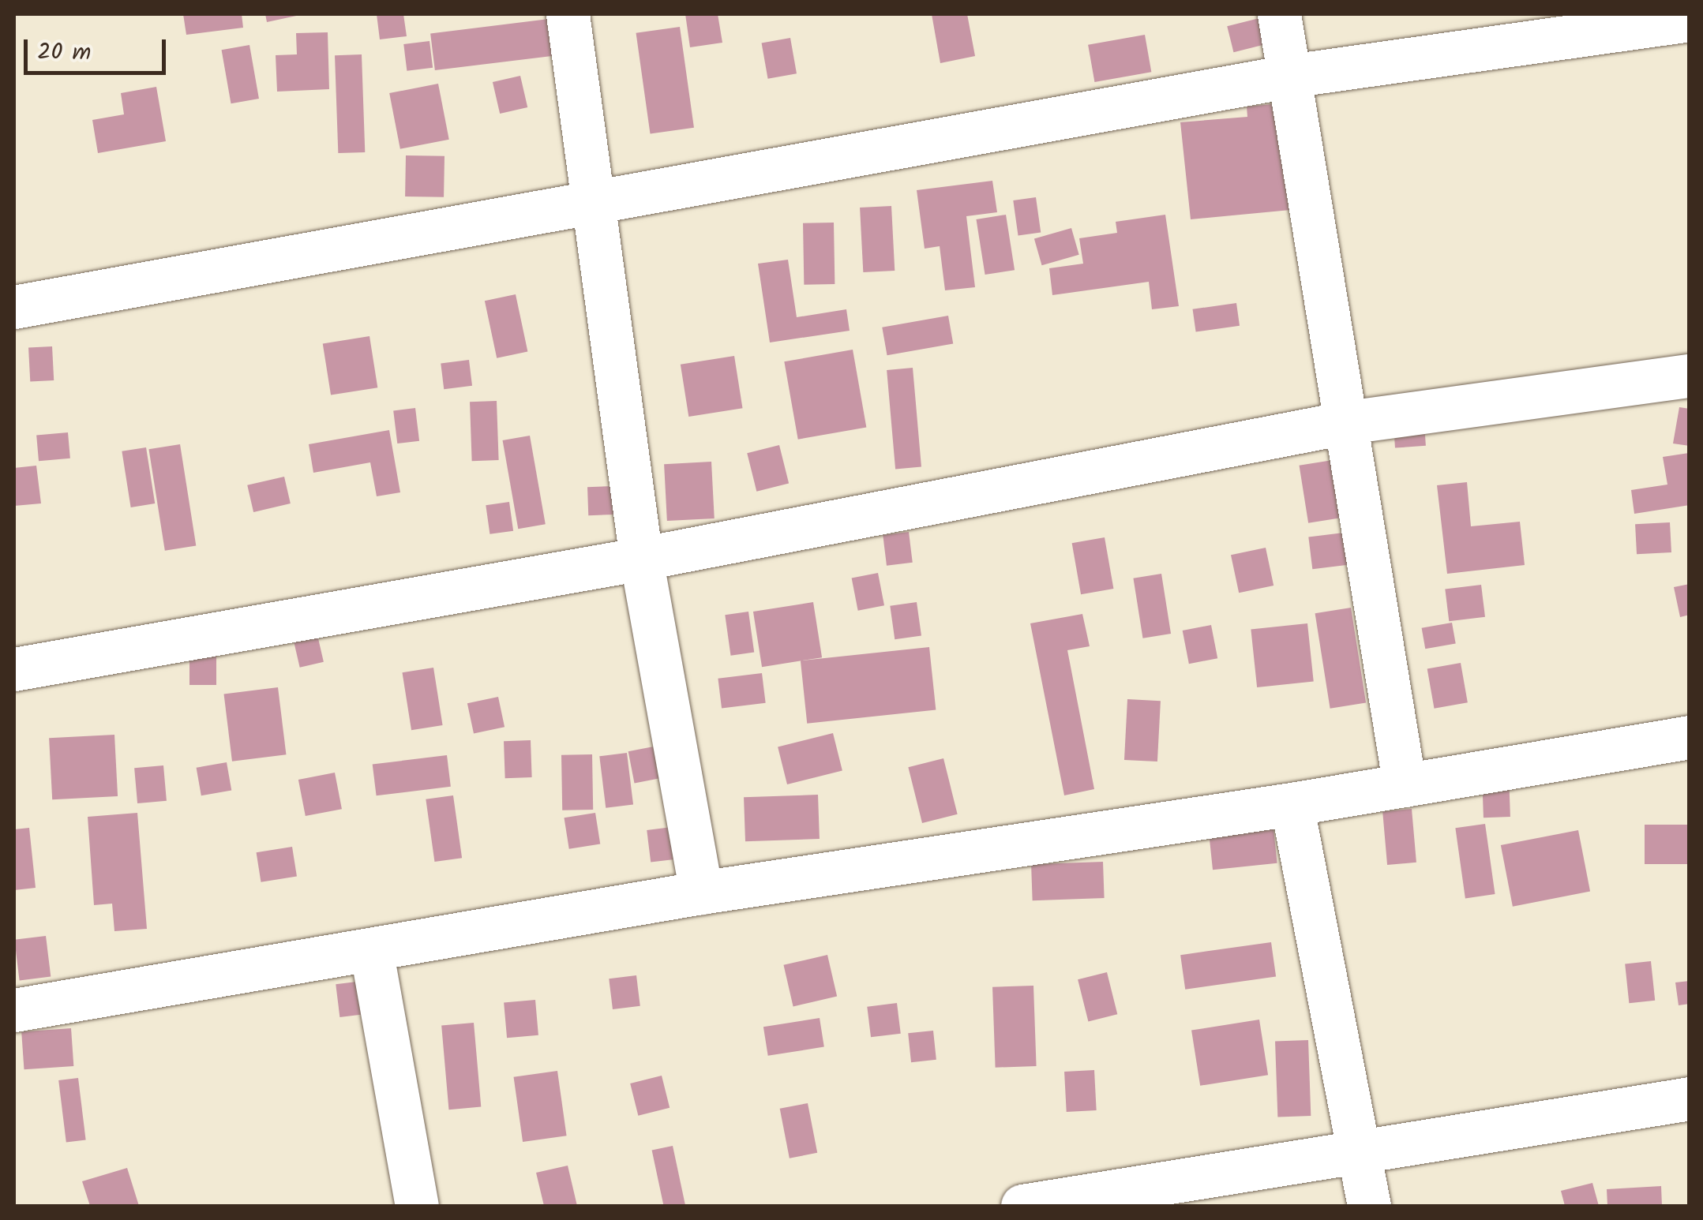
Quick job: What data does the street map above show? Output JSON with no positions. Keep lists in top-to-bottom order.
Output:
{
  "scale_bar": "20 m"
}
